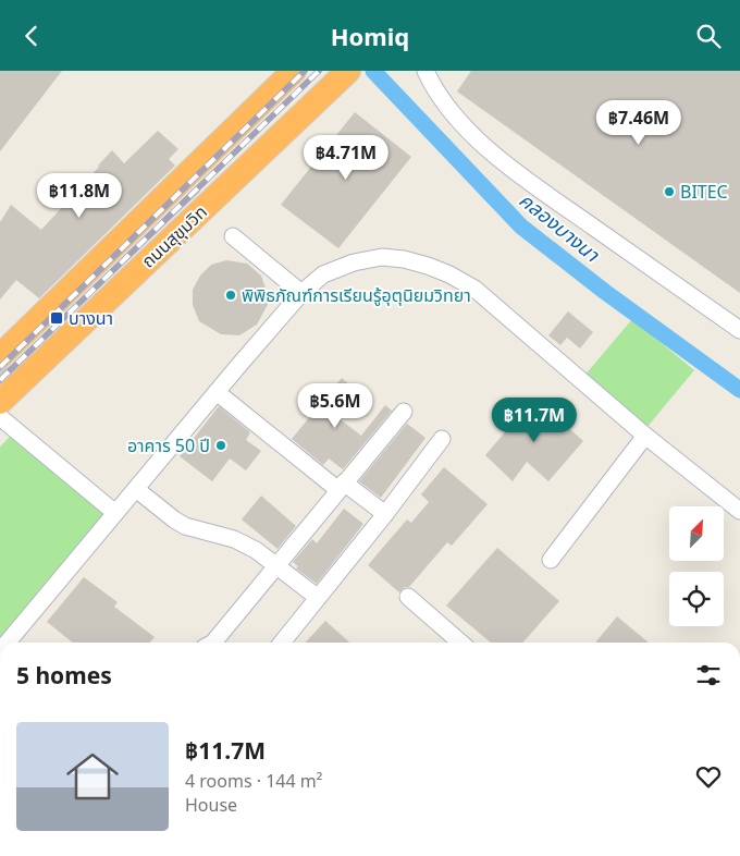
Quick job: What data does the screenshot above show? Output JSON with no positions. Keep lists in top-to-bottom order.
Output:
{
  "streets": {
    "highway": ["ถนนสุขุมวิท"]
  },
  "water": ["คลองบางนา"],
  "places": {
    "other": ["BITEC", "พิพิธภัณฑ์การเรียนรู้อุตุนิยมวิทยา", "อาคาร 50 ปี"],
    "transit": ["บางนา"]
  },
  "north": "top right",
  "page": {
    "header": "Homiq",
    "price": [
      "฿7.46M",
      "฿4.71M",
      "฿11.8M",
      "฿5.6M",
      "฿11.7M"
    ],
    "heading": "5 homes",
    "list": [
      {
        "name": "฿11.7M",
        "note": "4 rooms · 144 m² · House"
      }
    ]
  }
}
